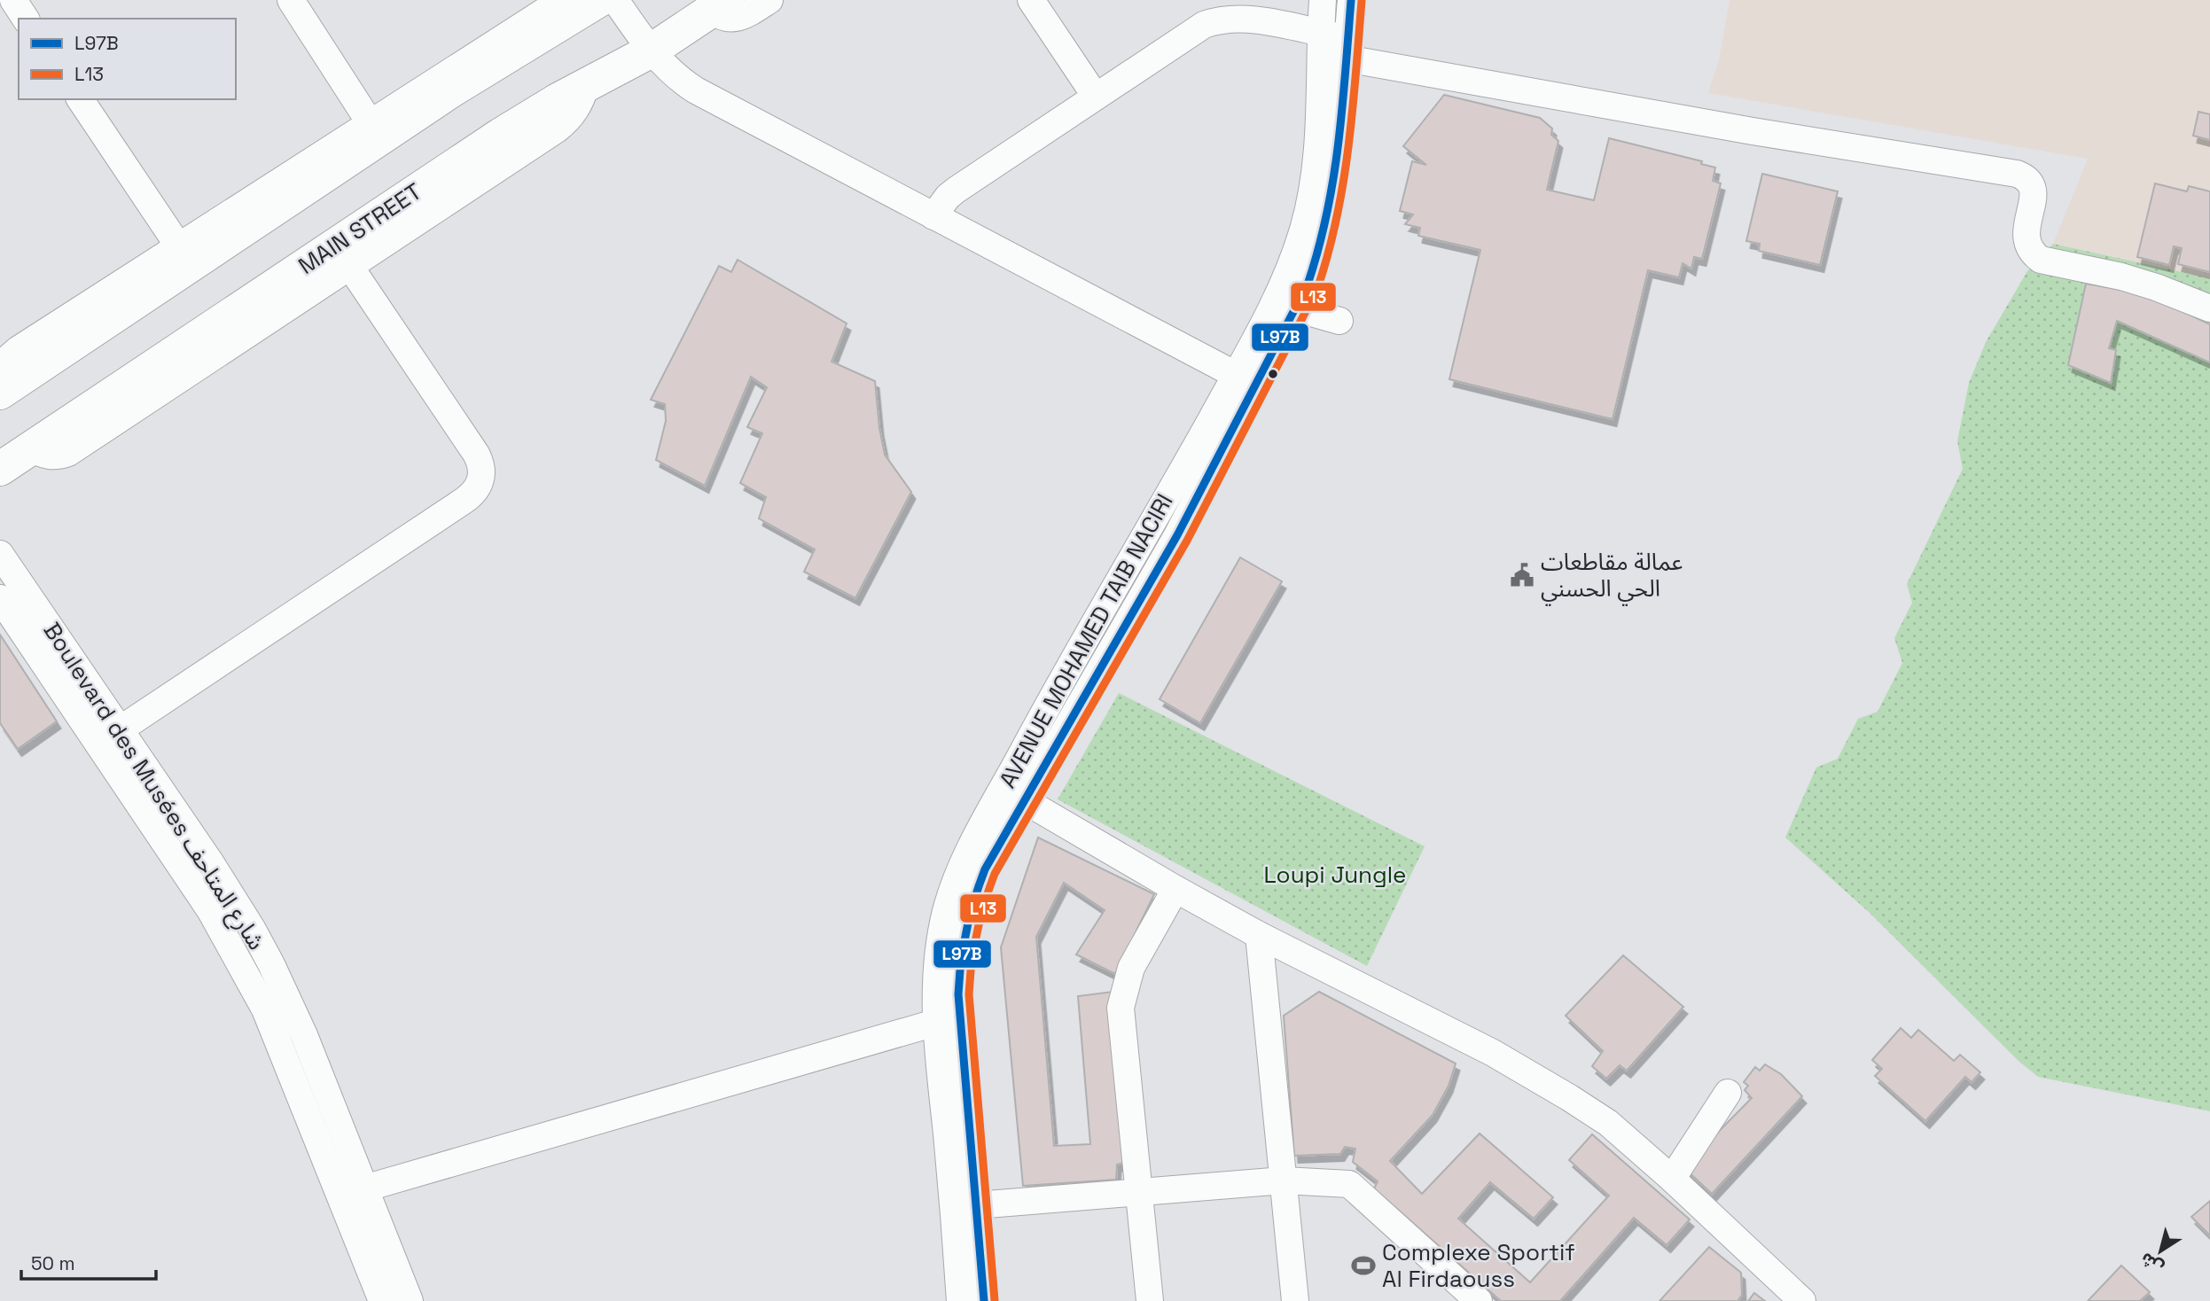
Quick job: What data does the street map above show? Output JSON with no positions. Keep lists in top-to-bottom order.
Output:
{
  "streets": {
    "main road": ["MAIN STREET"],
    "street": ["AVENUE MOHAMED TAIB NACIRI", "Boulevard des Musées شارع المتاحف"]
  },
  "parks": ["Loupi Jungle"],
  "places": {
    "public building": ["عمالة مقاطعات الحي الحسني"],
    "sports": ["Complexe Sportif Al Firdaouss"]
  },
  "lines": ["transit line L97B", "transit line L13"],
  "legend": ["L97B", "L13"],
  "scale_bar": "50 m",
  "north": "bottom left"
}
